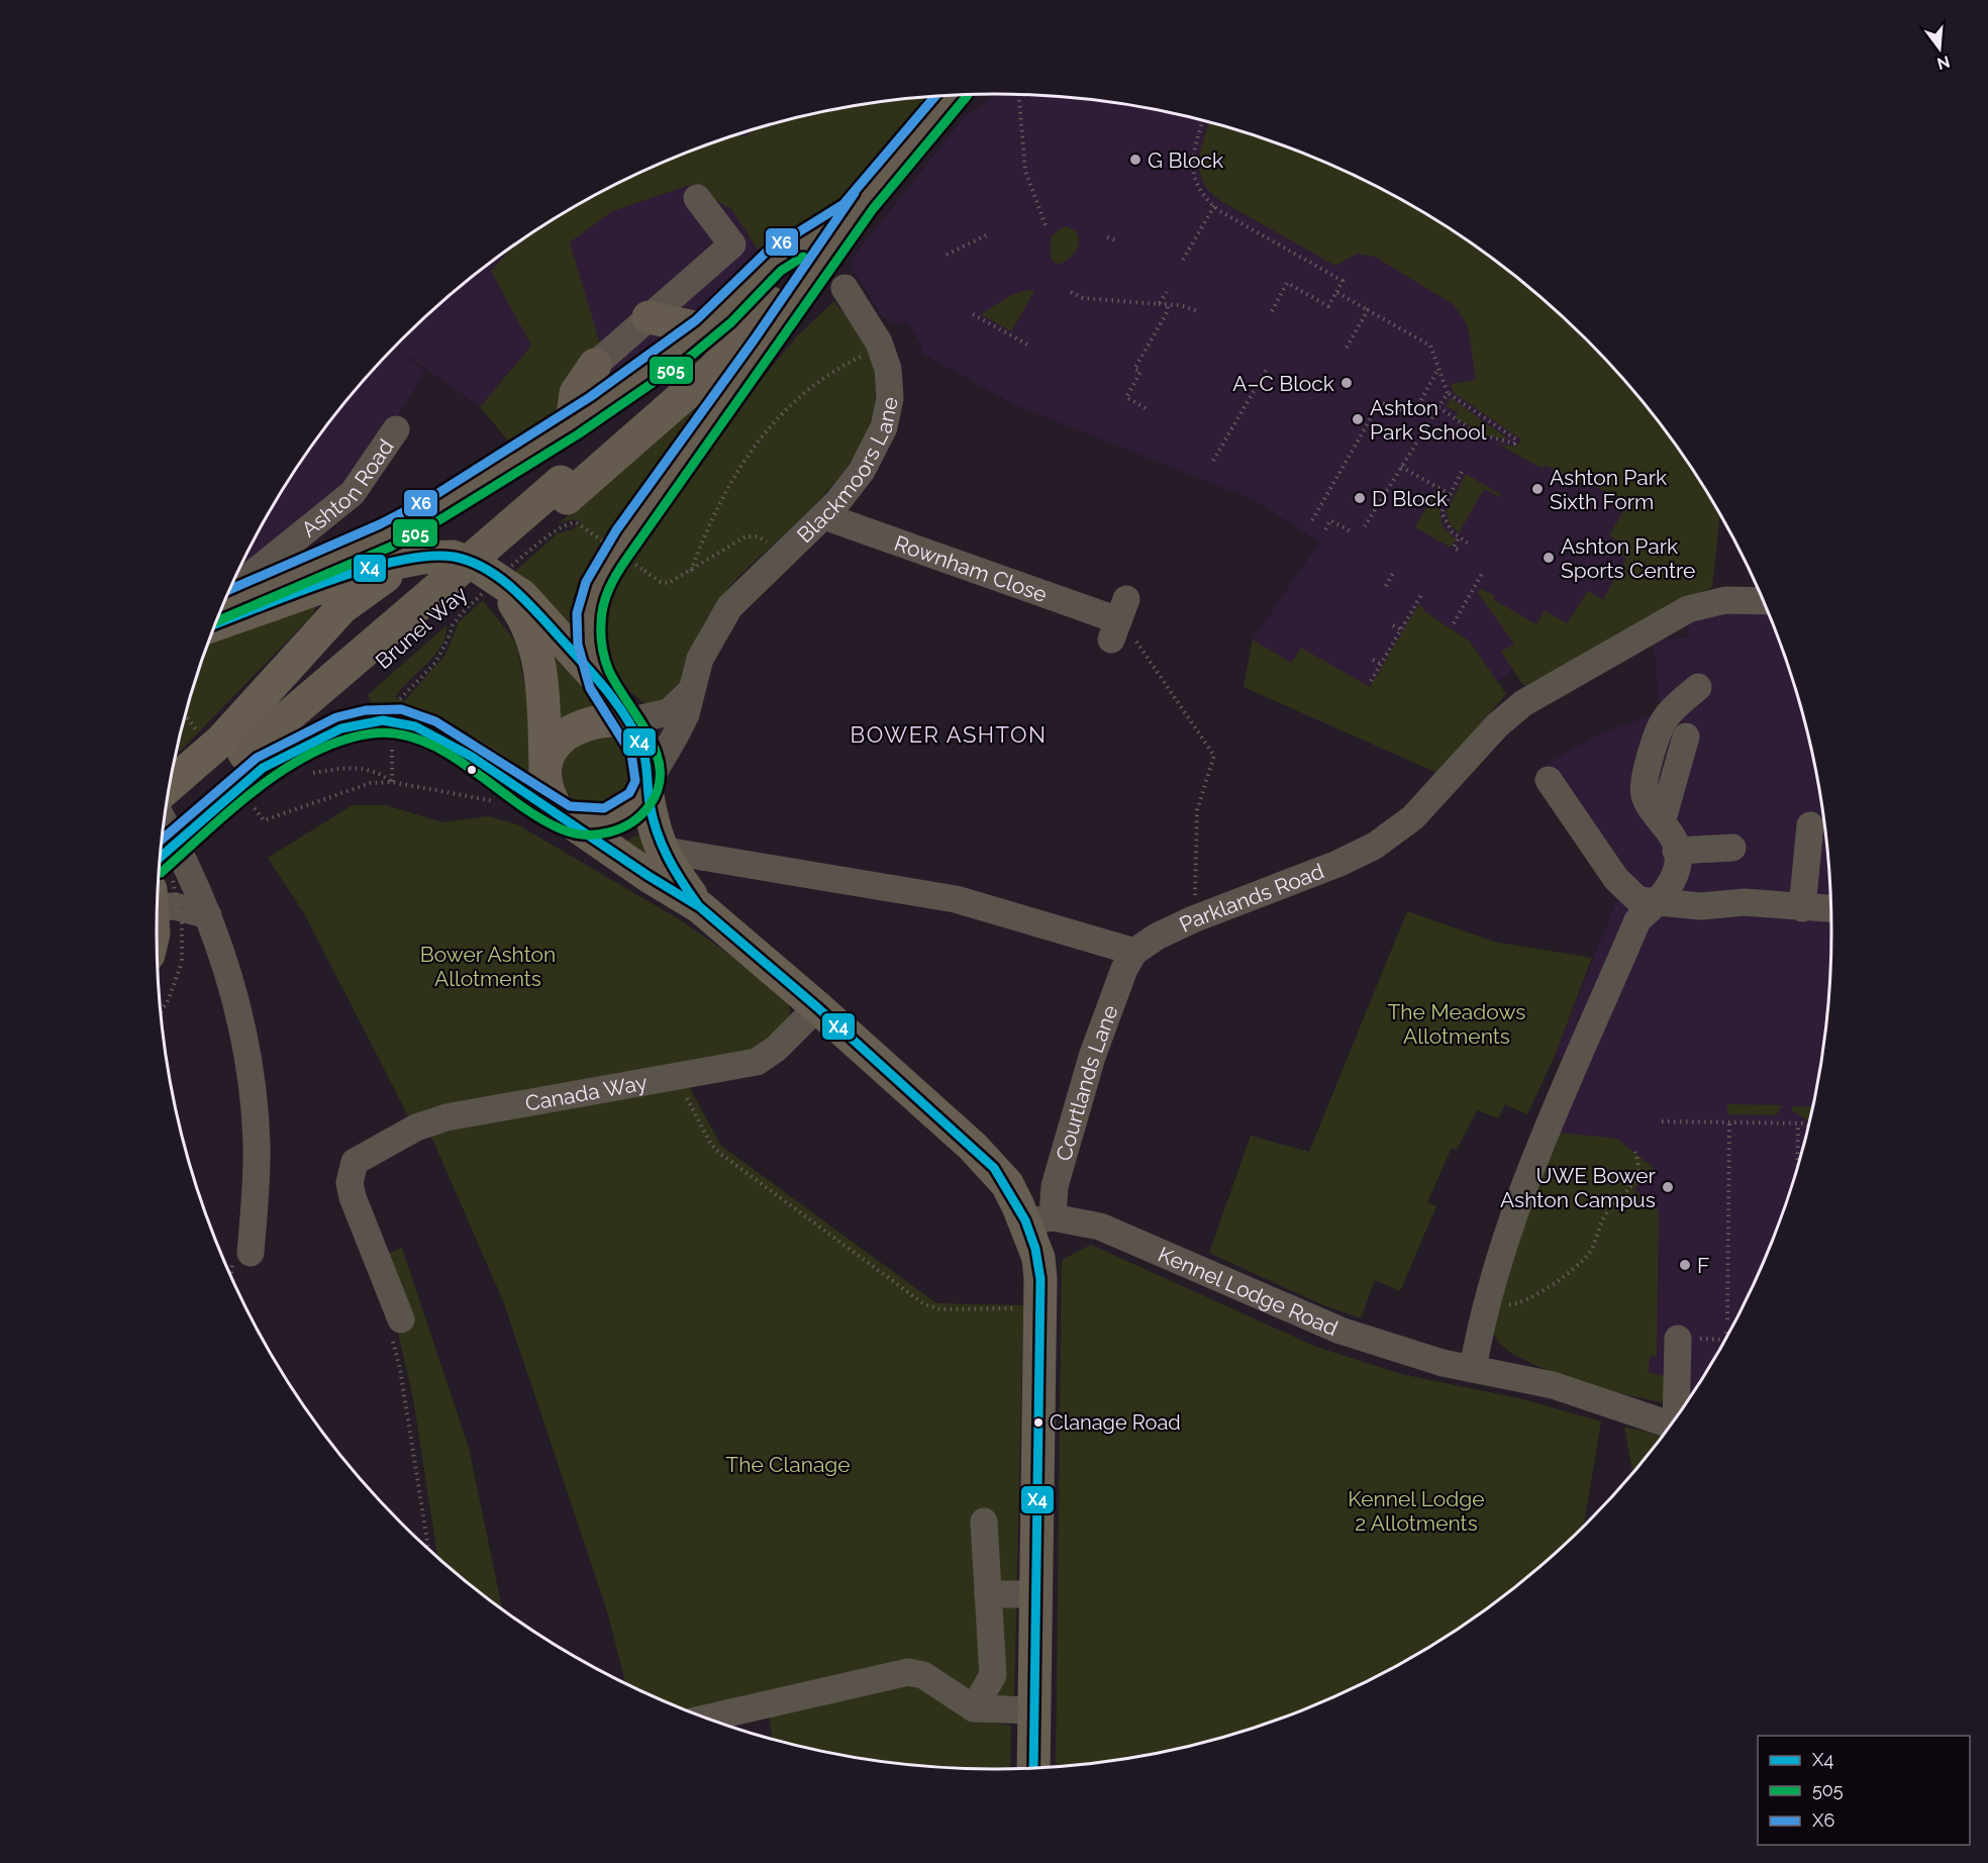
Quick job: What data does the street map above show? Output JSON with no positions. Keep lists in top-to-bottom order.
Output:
{
  "streets": {
    "highway": ["Brunel Way"],
    "street": [
      "Blackmoors Lane",
      "Ashton Road",
      "Rownham Close",
      "Parklands Road",
      "Courtlands Lane",
      "Canada Way",
      "Kennel Lodge Road"
    ]
  },
  "crossings": [
    ["Blackmoors Lane", "Rownham Close"],
    ["Parklands Road", "Courtlands Lane"],
    ["Courtlands Lane", "Kennel Lodge Road"]
  ],
  "districts": ["BOWER ASHTON"],
  "parks": [
    "Bower Ashton Allotments",
    "The Meadows Allotments",
    "The Clanage",
    "Kennel Lodge 2 Allotments"
  ],
  "places": [
    "G Block",
    "A–C Block",
    "Ashton Park School",
    "Ashton Park Sixth Form",
    "D Block",
    "Ashton Park Sports Centre",
    "UWE Bower Ashton Campus",
    "F",
    "Clanage Road"
  ],
  "lines": ["transit line 505", "transit line X6", "transit line X4"],
  "legend": ["X4", "505", "X6"],
  "north": "bottom"
}
